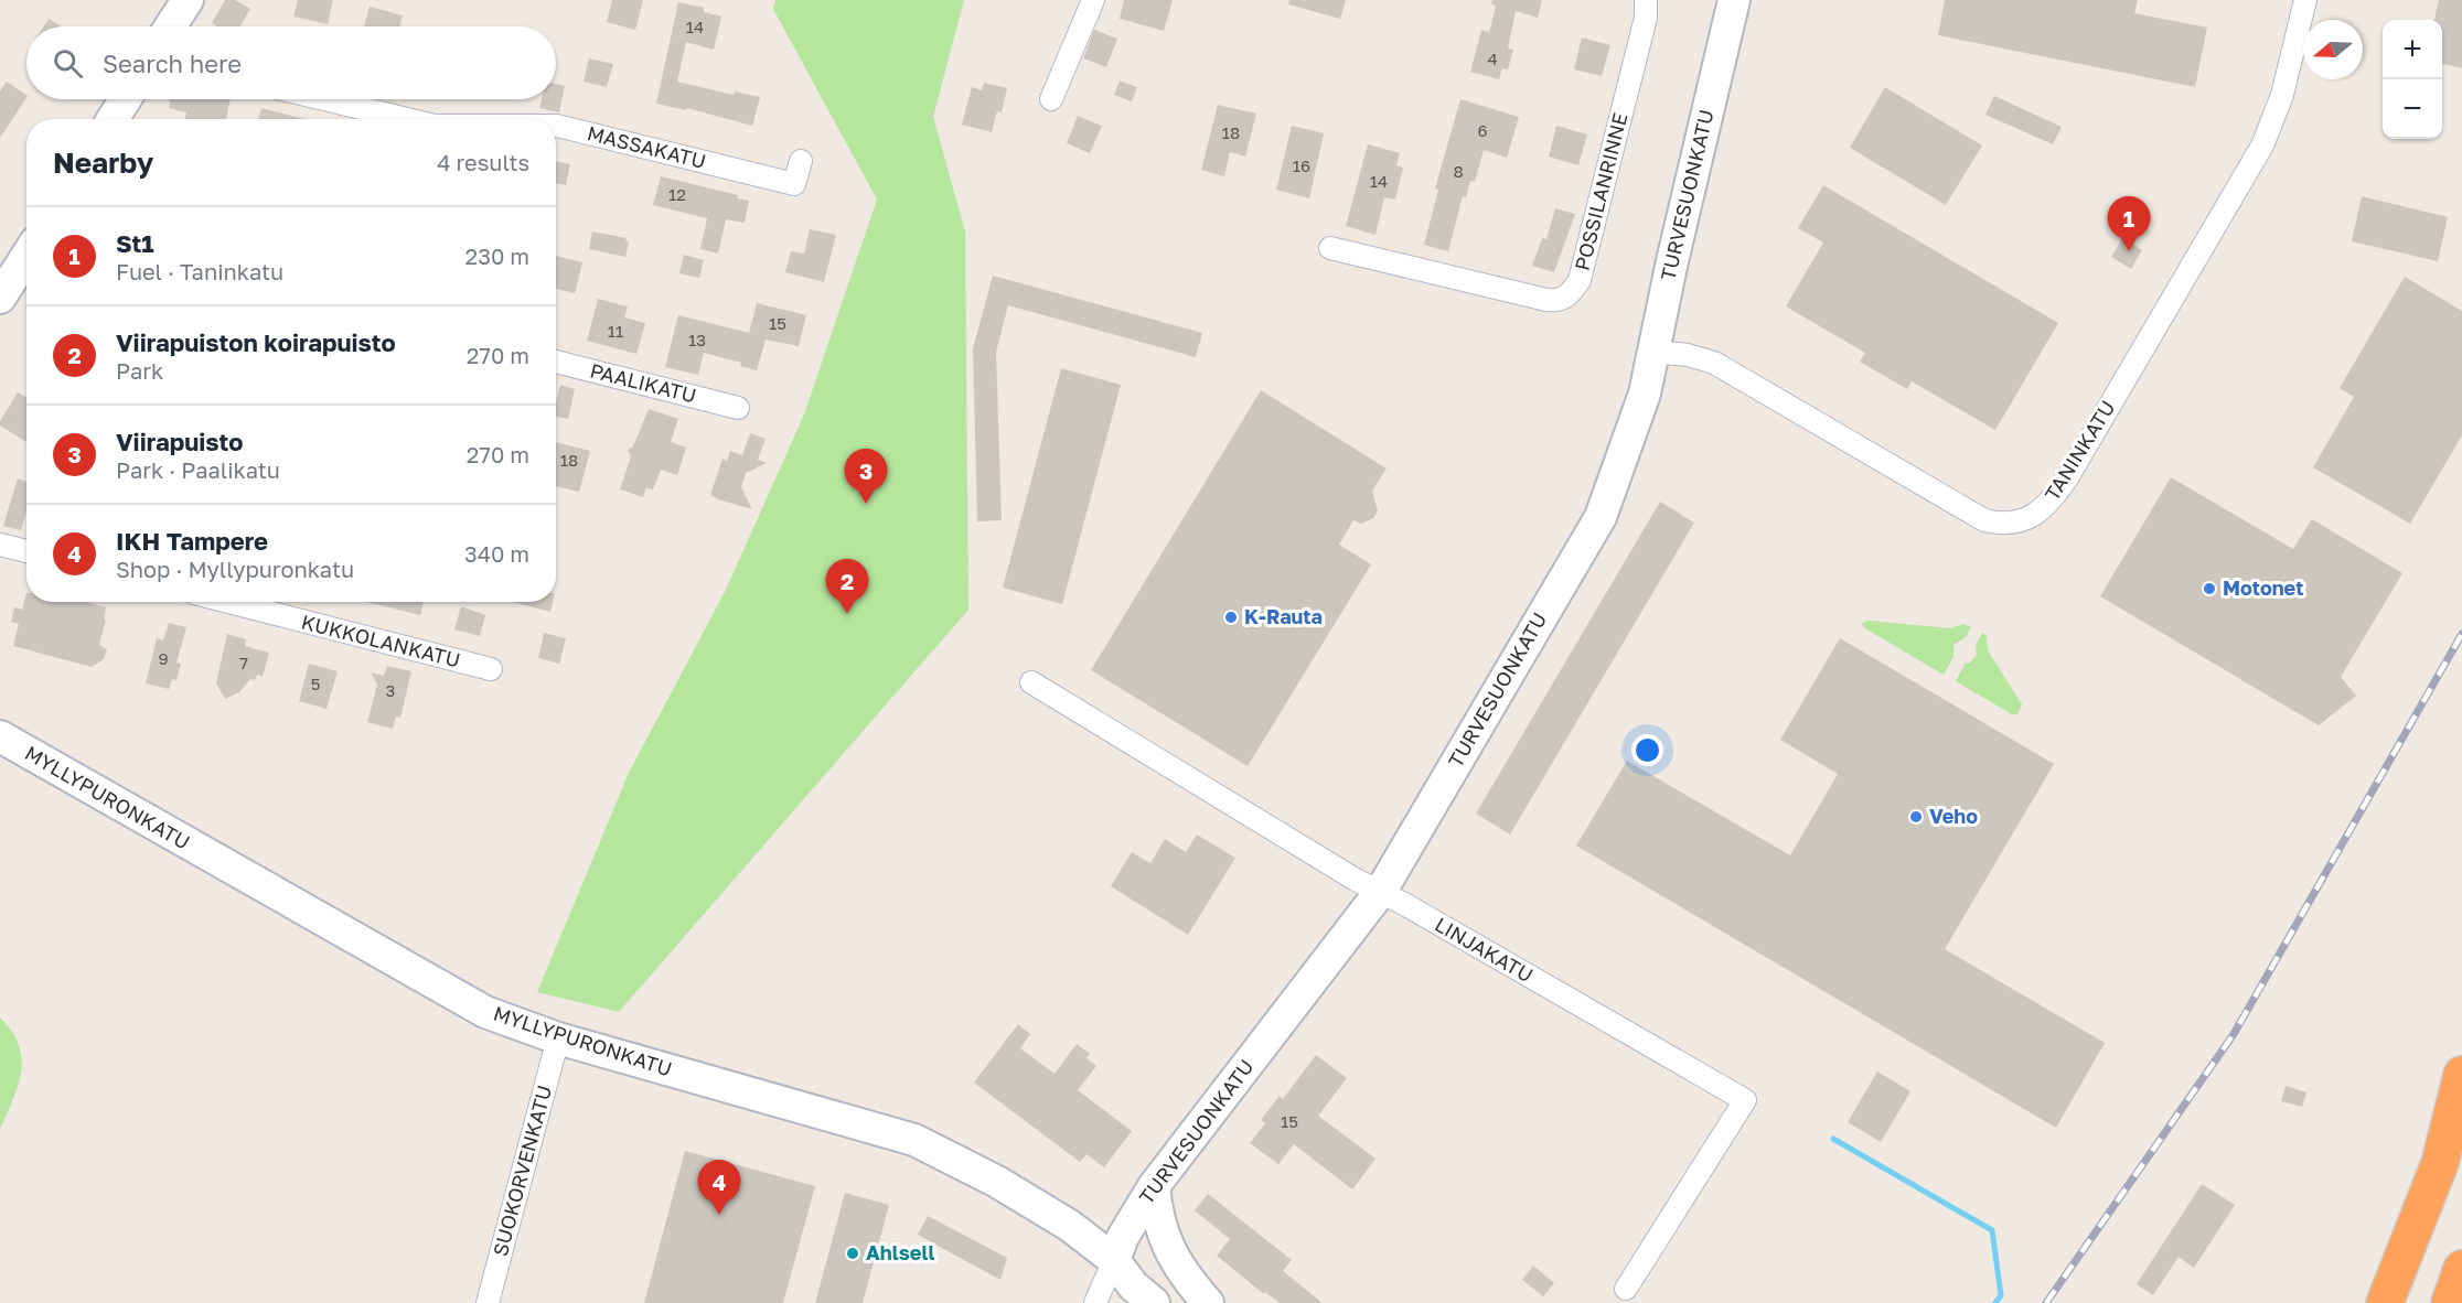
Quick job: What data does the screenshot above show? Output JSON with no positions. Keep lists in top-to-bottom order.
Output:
{
  "streets": {
    "main road": ["TURVESUONKATU", "MYLLYPURONKATU"],
    "street": [
      "MASSAKATU",
      "POSSILANRINNE",
      "PAALIKATU",
      "TANINKATU",
      "KUKKOLANKATU",
      "LINJAKATU",
      "SUOKORVENKATU"
    ]
  },
  "crossings": [
    ["TURVESUONKATU", "TANINKATU"],
    ["TURVESUONKATU", "MYLLYPURONKATU"],
    ["TURVESUONKATU", "LINJAKATU"],
    ["MYLLYPURONKATU", "SUOKORVENKATU"]
  ],
  "places": [
    "Motonet",
    "K-Rauta",
    "Veho",
    "Ahlsell"
  ],
  "house_numbers": [
    "14",
    "4",
    "6",
    "18",
    "16",
    "8",
    "14",
    "12",
    "15",
    "11",
    "13",
    "18",
    "9",
    "7",
    "5",
    "3",
    "15"
  ],
  "north": "left",
  "page": {
    "map_buttons": ["+", "−"],
    "search": "Search here",
    "heading": ["Nearby", "4 results"],
    "pins": [
      "1",
      "3",
      "2",
      "4"
    ],
    "list": [
      {
        "mark": "1",
        "name": "St1",
        "note": "Fuel · Taninkatu",
        "value": "230 m"
      },
      {
        "mark": "2",
        "name": "Viirapuiston koirapuisto",
        "note": "Park",
        "value": "270 m"
      },
      {
        "mark": "3",
        "name": "Viirapuisto",
        "note": "Park · Paalikatu",
        "value": "270 m"
      },
      {
        "mark": "4",
        "name": "IKH Tampere",
        "note": "Shop · Myllypuronkatu",
        "value": "340 m"
      }
    ]
  }
}
